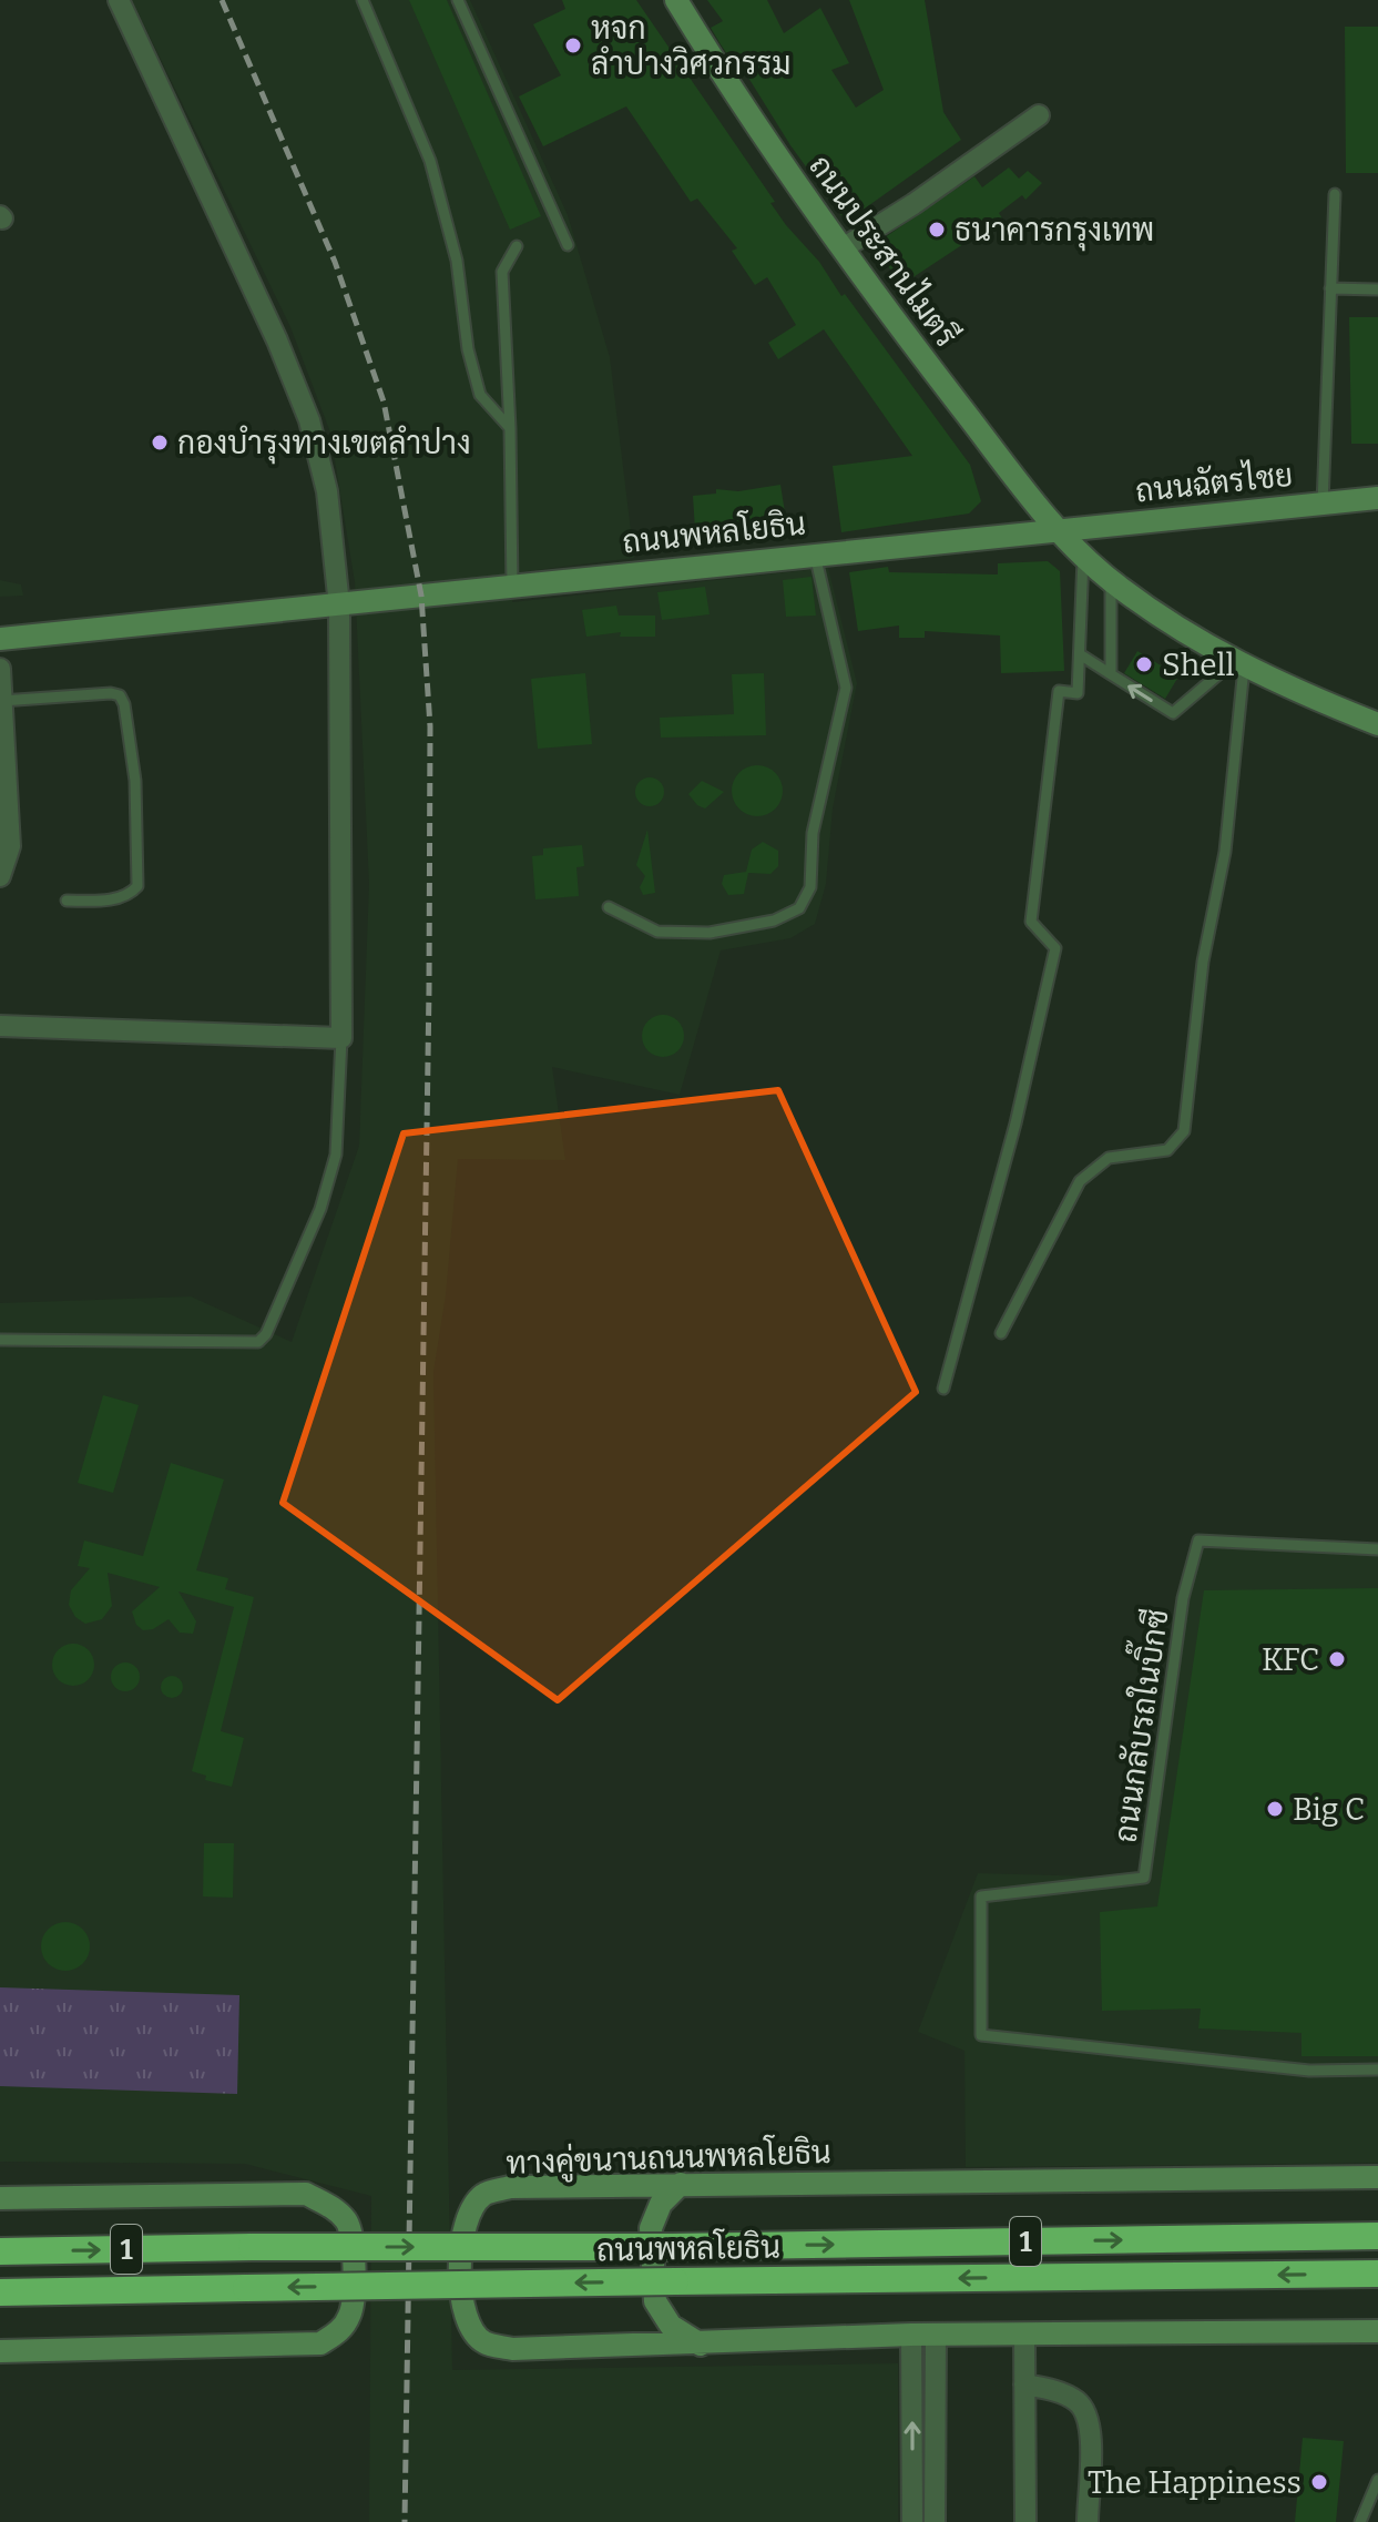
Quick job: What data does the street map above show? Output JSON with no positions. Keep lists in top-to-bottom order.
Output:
{
  "streets": {
    "highway": ["ถนนพหลโยธิน", "1"],
    "main road": ["ถนนประสานไมตรี", "ถนนฉัตรไชย", "ทางคู่ขนานถนนพหลโยธิน"],
    "lane": ["ถนนกลับรถในบิ๊กซี"]
  },
  "crossings": [
    ["ถนนประสานไมตรี", "ถนนฉัตรไชย"],
    ["ถนนประสานไมตรี", "ถนนพหลโยธิน"],
    ["ถนนฉัตรไชย", "ถนนพหลโยธิน"]
  ],
  "places": [
    "หจก ลำปางวิศวกรรม",
    "ธนาคารกรุงเทพ",
    "กองบำรุงทางเขตลำปาง",
    "Shell",
    "KFC",
    "Big C",
    "The Happiness"
  ]
}
